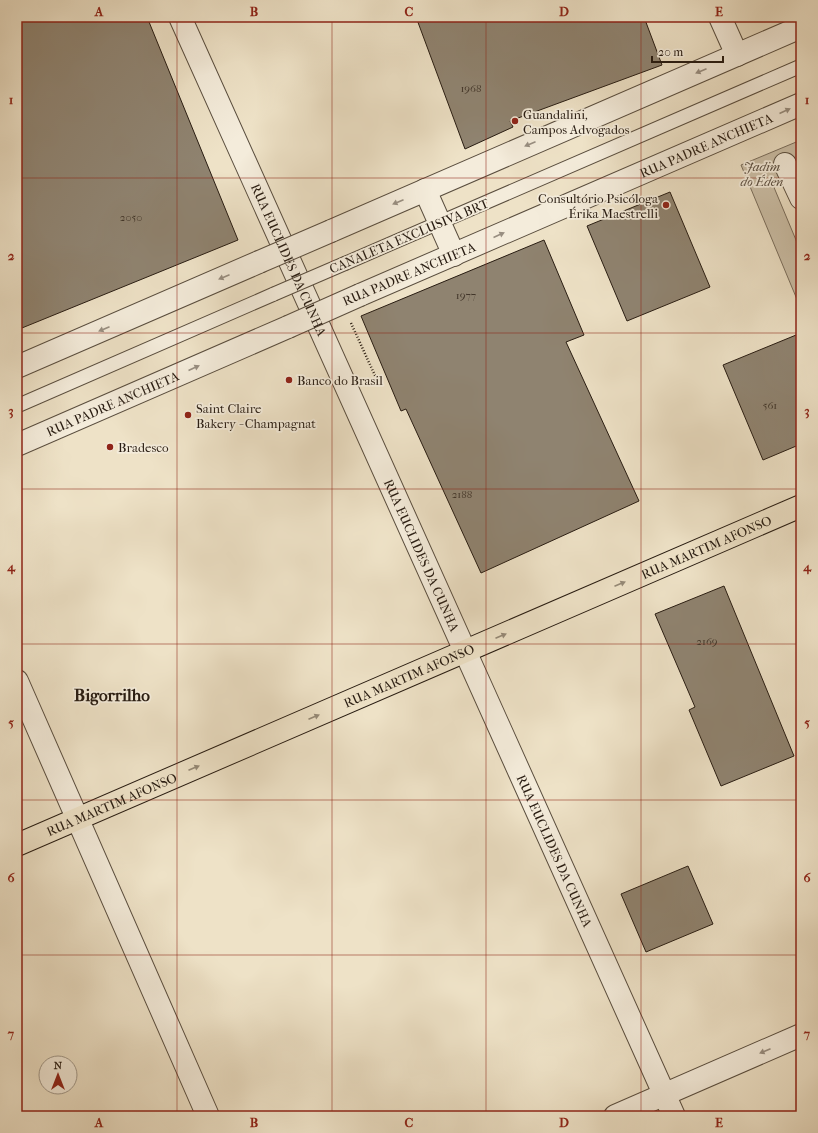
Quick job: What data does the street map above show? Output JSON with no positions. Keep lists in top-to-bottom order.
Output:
{
  "streets": {
    "main road": ["RUA MARTIM AFONSO"],
    "street": ["RUA PADRE ANCHIETA", "RUA EUCLIDES DA CUNHA"],
    "lane": ["CANALETA EXCLUSIVA BRT"]
  },
  "crossings": [
    ["RUA EUCLIDES DA CUNHA", "RUA MARTIM AFONSO"]
  ],
  "one_way": ["RUA MARTIM AFONSO"],
  "districts": ["Bigorrilho"],
  "parks": ["Jadim do Éden"],
  "places": [
    "Guandalini, Campos Advogados",
    "Consultório Psicóloga Érika Maestrelli",
    "Banco do Brasil",
    "Saint Claire Bakery - Champagnat",
    "Bradesco"
  ],
  "house_numbers": [
    "1968",
    "2050",
    "1977",
    "561",
    "2188",
    "2169"
  ],
  "scale_bar": "20 m",
  "north": "top",
  "grid": {
    "columns": [
      "A",
      "B",
      "C",
      "D",
      "E"
    ],
    "rows": [
      "1",
      "2",
      "3",
      "4",
      "5",
      "6",
      "7"
    ]
  }
}
